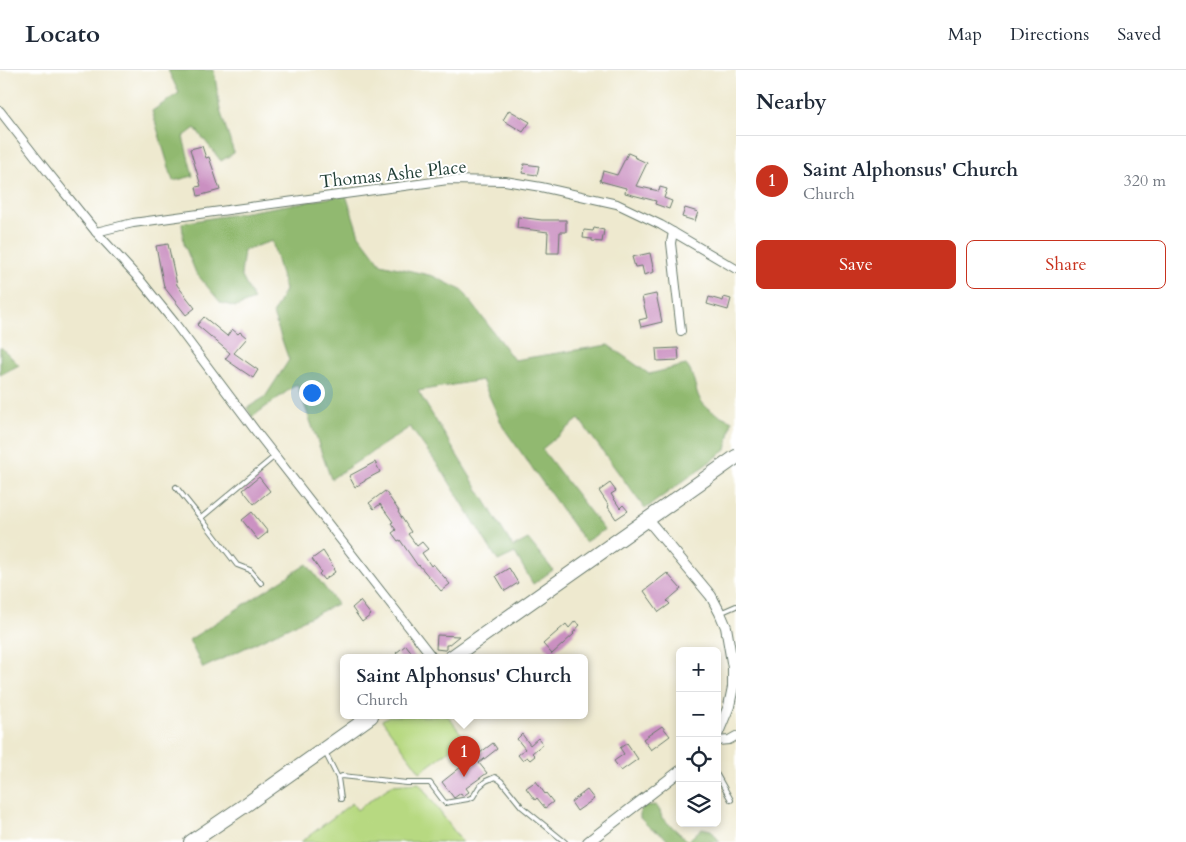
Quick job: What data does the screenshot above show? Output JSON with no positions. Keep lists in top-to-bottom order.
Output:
{
  "streets": {
    "street": ["Thomas Ashe Place"]
  },
  "page": {
    "header": "Locato",
    "nav": ["Map", "Directions", "Saved"],
    "heading": "Nearby",
    "list": [
      {
        "mark": "1",
        "name": "Saint Alphonsus' Church",
        "note": "Church",
        "value": "320 m"
      }
    ],
    "buttons": ["Save", "Share"],
    "map_buttons": ["+", "−"],
    "popup": ["Saint Alphonsus' Church", "Church"],
    "pins": "1"
  }
}
